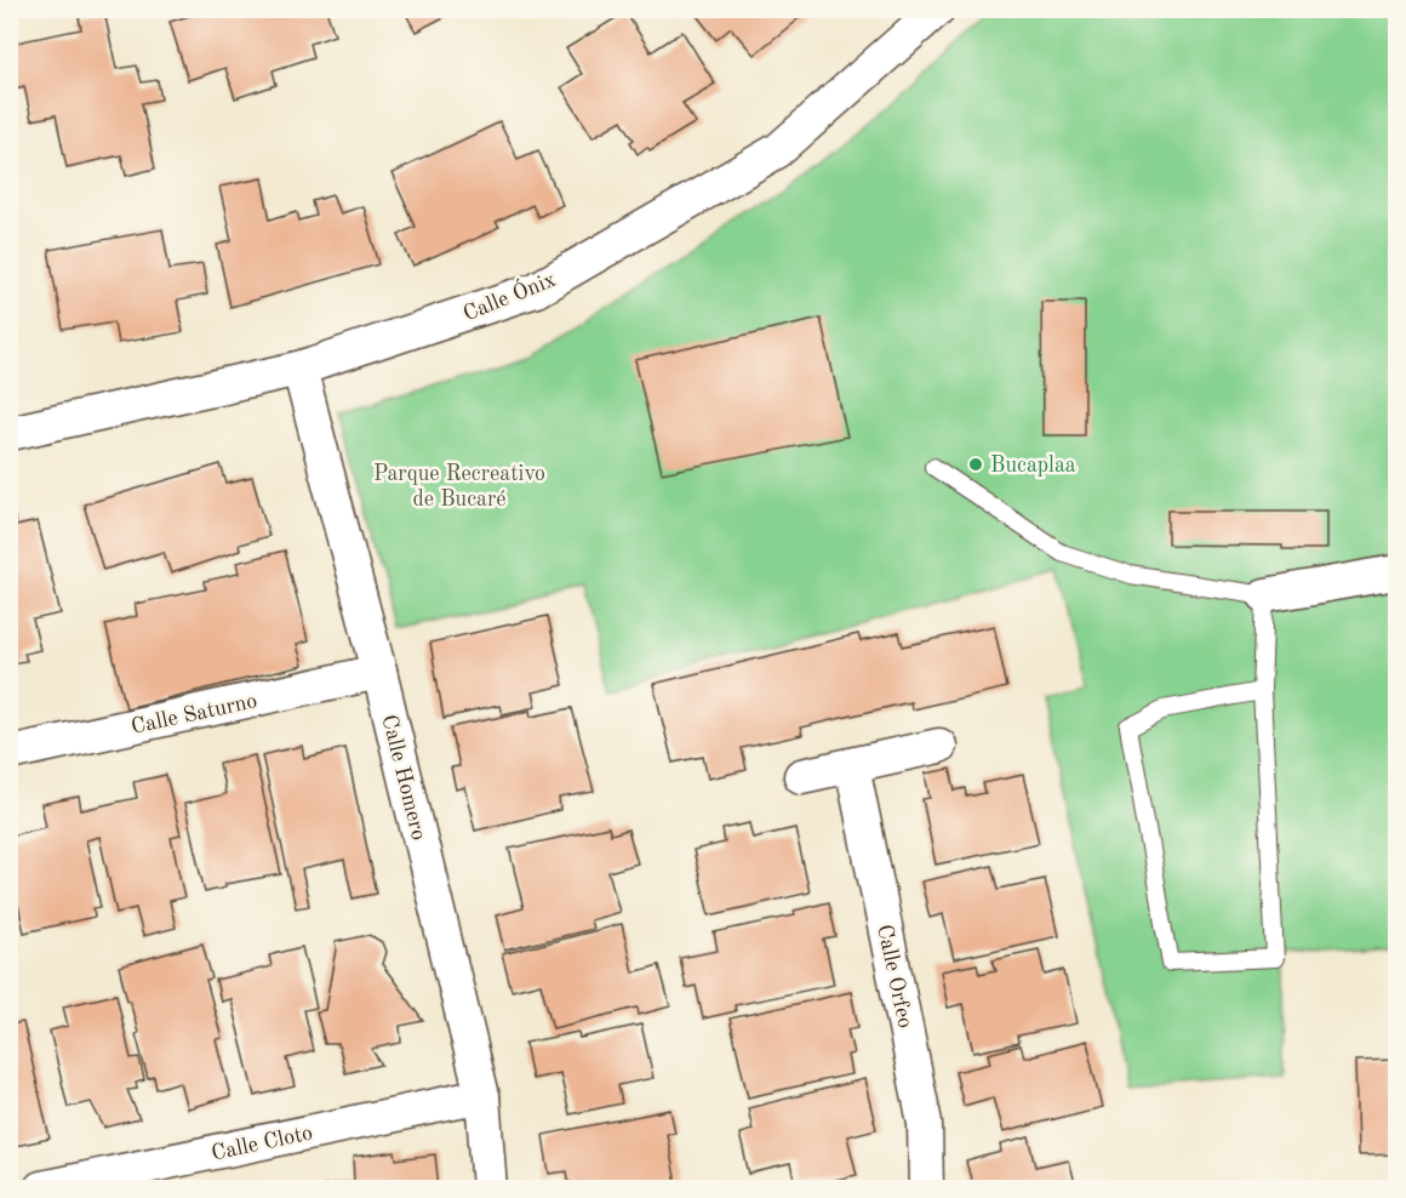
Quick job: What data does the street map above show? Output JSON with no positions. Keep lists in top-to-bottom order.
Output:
{
  "streets": {
    "street": [
      "Calle Ónix",
      "Calle Saturno",
      "Calle Homero",
      "Calle Orfeo",
      "Calle Cloto"
    ]
  },
  "crossings": [
    ["Calle Ónix", "Calle Homero"],
    ["Calle Saturno", "Calle Homero"],
    ["Calle Homero", "Calle Cloto"]
  ],
  "parks": ["Parque Recreativo de Bucaré"],
  "places": ["Bucaplaa"]
}
